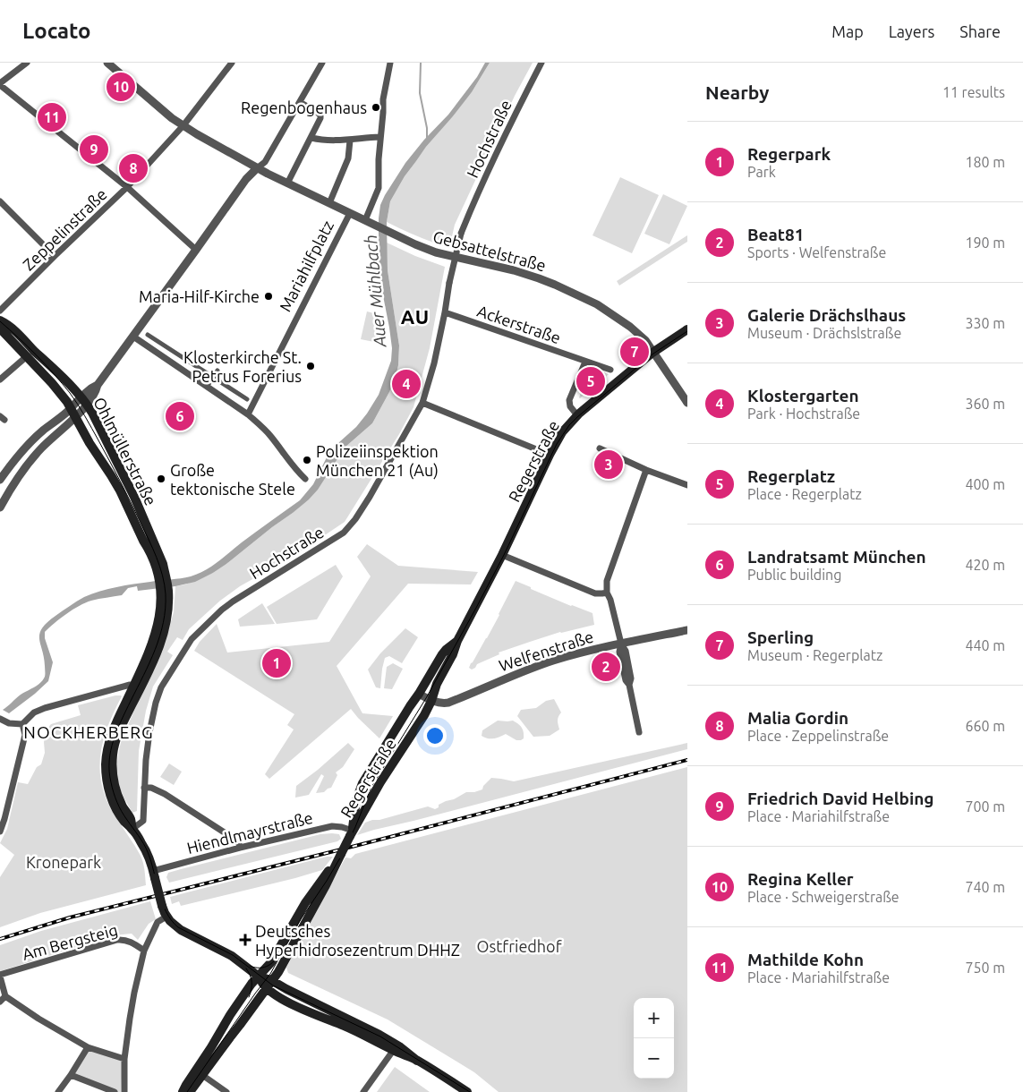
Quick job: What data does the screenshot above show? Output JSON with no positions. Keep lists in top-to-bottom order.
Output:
{
  "streets": {
    "main road": ["Ohlmüllerstraße", "Regerstraße"],
    "street": [
      "Hochstraße",
      "Zeppelinstraße",
      "Gebsattelstraße",
      "Mariahilfplatz",
      "Ackerstraße",
      "Welfenstraße",
      "Hiendlmayrstraße",
      "Am Bergsteig"
    ]
  },
  "crossings": [
    ["Hochstraße", "Ackerstraße"],
    ["Hochstraße", "Ohlmüllerstraße"],
    ["Zeppelinstraße", "Mariahilfplatz"],
    ["Gebsattelstraße", "Mariahilfplatz"],
    ["Gebsattelstraße", "Regerstraße"],
    ["Regerstraße", "Welfenstraße"],
    ["Regerstraße", "Hiendlmayrstraße"]
  ],
  "districts": ["AU", "NOCKHERBERG"],
  "water": ["Auer Mühlbach"],
  "parks": ["Kronepark", "Ostfriedhof"],
  "places": {
    "other": [
      "Regenbogenhaus",
      "Maria-Hilf-Kirche",
      "Klosterkirche St. Petrus Forerius",
      "Polizeiinspektion München 21 (Au)",
      "Große tektonische Stele"
    ],
    "health": ["Deutsches Hyperhidrosezentrum DHHZ"]
  },
  "page": {
    "header": "Locato",
    "nav": ["Map", "Layers", "Share"],
    "heading": ["Nearby", "11 results"],
    "pins": [
      "10",
      "11",
      "9",
      "8",
      "7",
      "5",
      "4",
      "6",
      "3",
      "1",
      "2"
    ],
    "list": [
      {
        "mark": "1",
        "name": "Regerpark",
        "note": "Park",
        "value": "180 m"
      },
      {
        "mark": "2",
        "name": "Beat81",
        "note": "Sports · Welfenstraße",
        "value": "190 m"
      },
      {
        "mark": "3",
        "name": "Galerie Drächslhaus",
        "note": "Museum · Drächslstraße",
        "value": "330 m"
      },
      {
        "mark": "4",
        "name": "Klostergarten",
        "note": "Park · Hochstraße",
        "value": "360 m"
      },
      {
        "mark": "5",
        "name": "Regerplatz",
        "note": "Place · Regerplatz",
        "value": "400 m"
      },
      {
        "mark": "6",
        "name": "Landratsamt München",
        "note": "Public building",
        "value": "420 m"
      },
      {
        "mark": "7",
        "name": "Sperling",
        "note": "Museum · Regerplatz",
        "value": "440 m"
      },
      {
        "mark": "8",
        "name": "Malia Gordin",
        "note": "Place · Zeppelinstraße",
        "value": "660 m"
      },
      {
        "mark": "9",
        "name": "Friedrich David Helbing",
        "note": "Place · Mariahilfstraße",
        "value": "700 m"
      },
      {
        "mark": "10",
        "name": "Regina Keller",
        "note": "Place · Schweigerstraße",
        "value": "740 m"
      },
      {
        "mark": "11",
        "name": "Mathilde Kohn",
        "note": "Place · Mariahilfstraße",
        "value": "750 m"
      }
    ],
    "map_buttons": ["+", "−"]
  }
}
